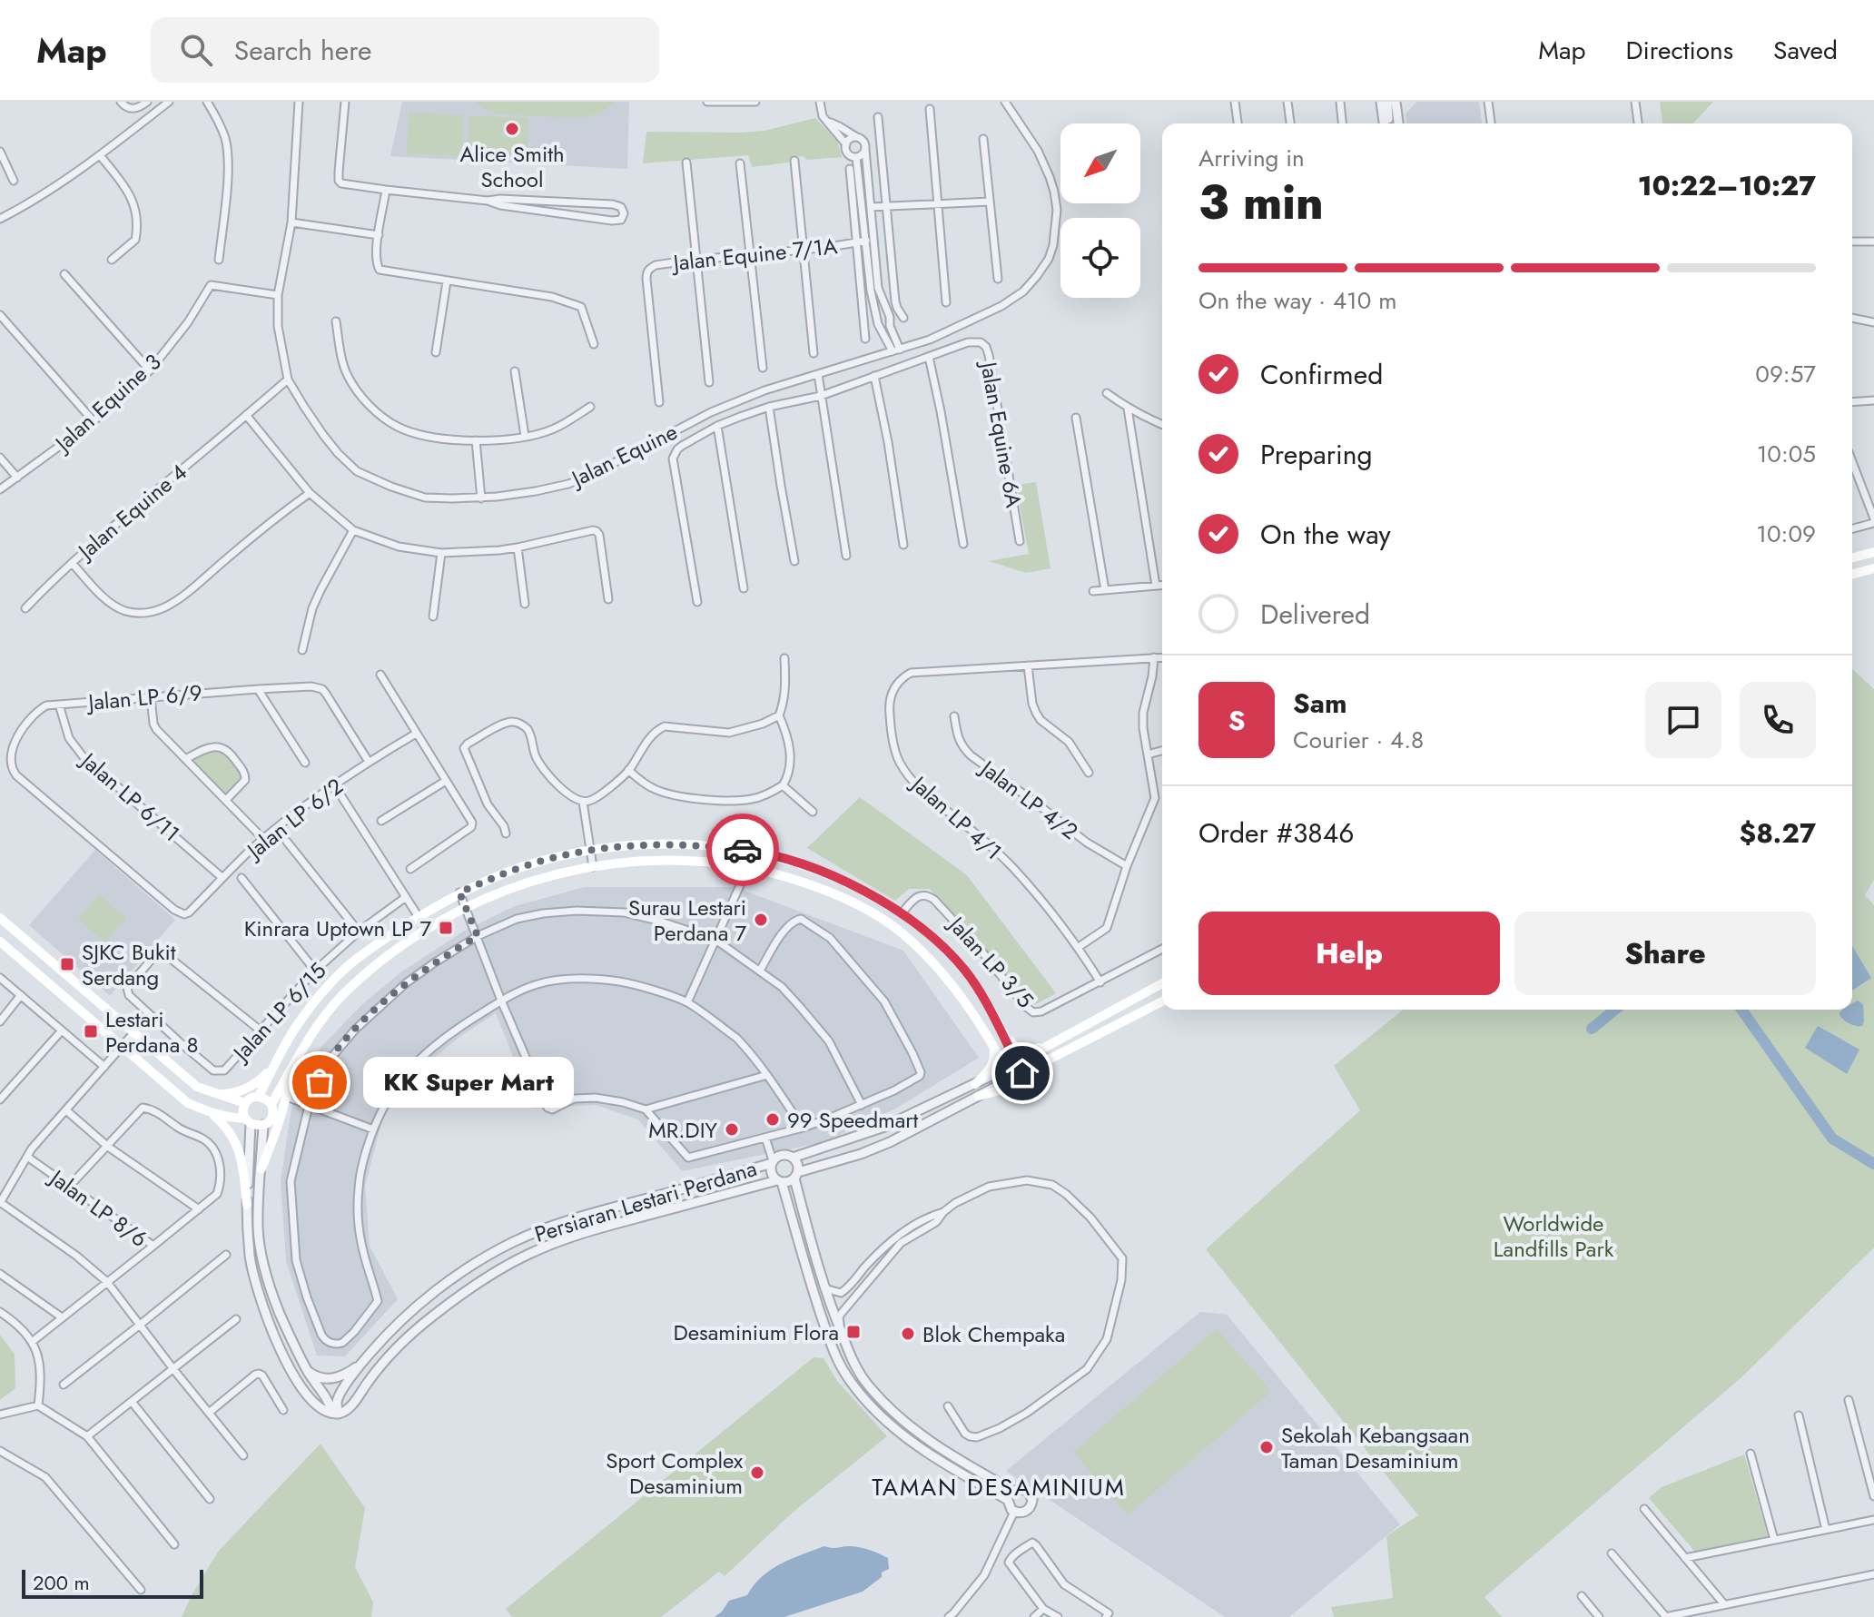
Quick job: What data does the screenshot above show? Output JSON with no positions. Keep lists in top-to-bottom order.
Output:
{
  "streets": {
    "street": [
      "Jalan Equine 7/1A",
      "Jalan Equine 3",
      "Jalan Equine 6A",
      "Jalan Equine",
      "Jalan Equine 4",
      "Jalan LP 6/9",
      "Jalan LP 6/11",
      "Jalan LP 4/2",
      "Jalan LP 6/2",
      "Jalan LP 4/1",
      "Jalan LP 3/5",
      "Jalan LP 6/15",
      "Persiaran Lestari Perdana",
      "Jalan LP 8/6"
    ]
  },
  "crossings": [
    ["Jalan Equine 3", "Jalan Equine"],
    ["Jalan Equine", "Jalan Equine 4"],
    ["Jalan LP 6/9", "Jalan LP 6/11"],
    ["Jalan LP 6/9", "Jalan LP 6/2"],
    ["Jalan LP 6/11", "Jalan LP 6/2"],
    ["Jalan LP 4/1", "Jalan LP 3/5"]
  ],
  "districts": ["TAMAN DESAMINIUM"],
  "parks": ["Worldwide Landfills Park"],
  "places": {
    "other": [
      "Alice Smith School",
      "Surau Lestari Perdana 7",
      "KK Super Mart",
      "99 Speedmart",
      "MR.DIY",
      "Blok Chempaka",
      "Sekolah Kebangsaan Taman Desaminium",
      "Sport Complex Desaminium"
    ],
    "transit": [
      "Kinrara Uptown LP 7",
      "SJKC Bukit Serdang",
      "Lestari Perdana 8",
      "Desaminium Flora"
    ]
  },
  "scale_bar": "200 m",
  "north": "bottom left",
  "page": {
    "header": "Map",
    "search": "Search here",
    "nav": ["Map", "Directions", "Saved"],
    "heading": ["3 min", "Arriving in", "10:22–10:27"],
    "panel": [
      "Sam",
      "Courier · 4.8",
      "Order #3846",
      "$8.27"
    ],
    "bar": "On the way · 410 m",
    "list": [
      ["Confirmed", "09:57"],
      ["Preparing", "10:05"],
      ["On the way", "10:09"],
      "Delivered"
    ],
    "round": "S",
    "buttons": ["Help", "Share"],
    "bubble": "KK Super Mart",
    "scale": "200 m"
  }
}
